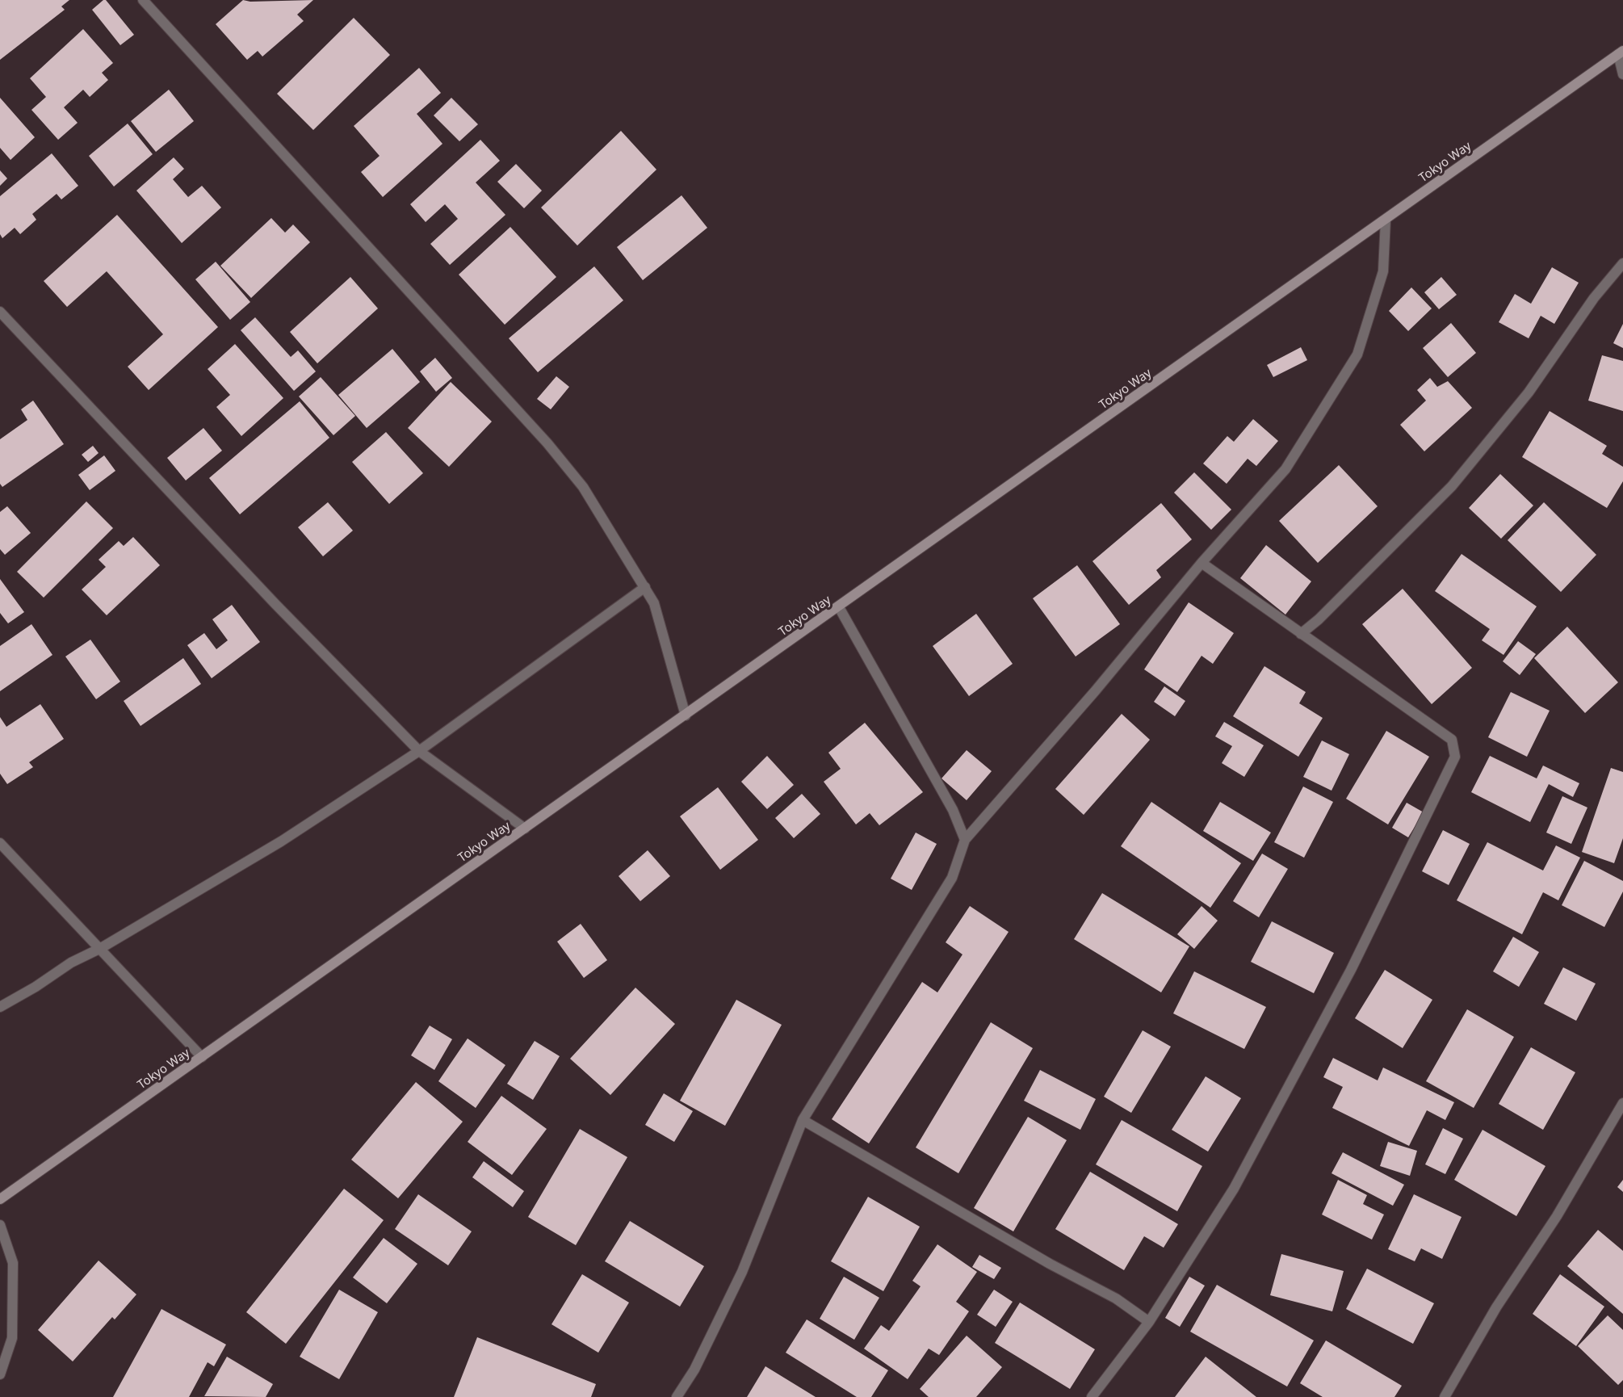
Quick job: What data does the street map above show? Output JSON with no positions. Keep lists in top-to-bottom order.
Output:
{
  "streets": {
    "main road": ["Tokyo Way"]
  }
}
